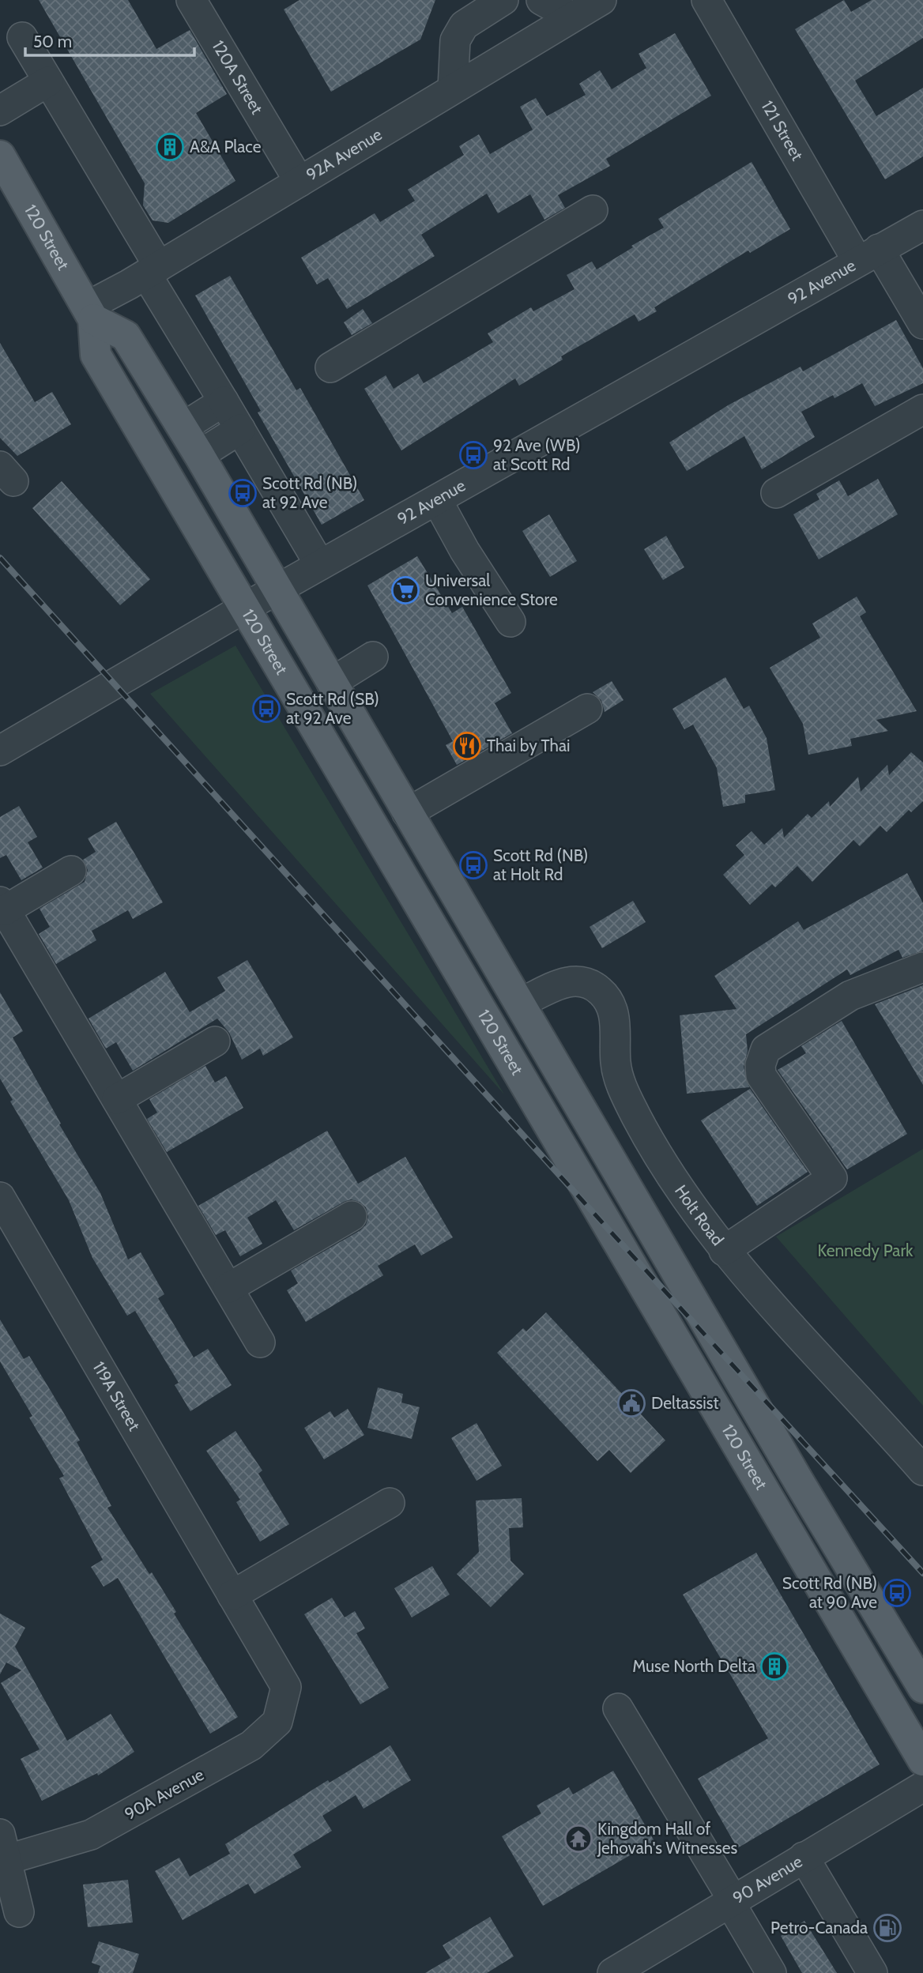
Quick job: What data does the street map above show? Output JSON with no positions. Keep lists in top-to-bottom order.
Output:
{
  "streets": {
    "main road": ["120 Street"],
    "street": [
      "120A Street",
      "121 Street",
      "92A Avenue",
      "92 Avenue",
      "Holt Road",
      "119A Street",
      "90A Avenue",
      "90 Avenue"
    ]
  },
  "crossings": [
    ["120A Street", "92A Avenue"],
    ["121 Street", "92 Avenue"],
    ["92A Avenue", "120 Street"],
    ["120 Street", "92 Avenue"],
    ["119A Street", "90A Avenue"]
  ],
  "parks": ["Kennedy Park"],
  "places": {
    "building": ["A&A Place", "Muse North Delta"],
    "bus stop": [
      "92 Ave (WB) at Scott Rd",
      "Scott Rd (NB) at 92 Ave",
      "Scott Rd (SB) at 92 Ave",
      "Scott Rd (NB) at Holt Rd",
      "Scott Rd (NB) at 90 Ave"
    ],
    "supermarket": ["Universal Convenience Store"],
    "restaurant": ["Thai by Thai"],
    "public building": ["Deltassist"],
    "temple": ["Kingdom Hall of Jehovah's Witnesses"],
    "fuel station": ["Petro-Canada"]
  },
  "scale_bar": "50 m"
}
